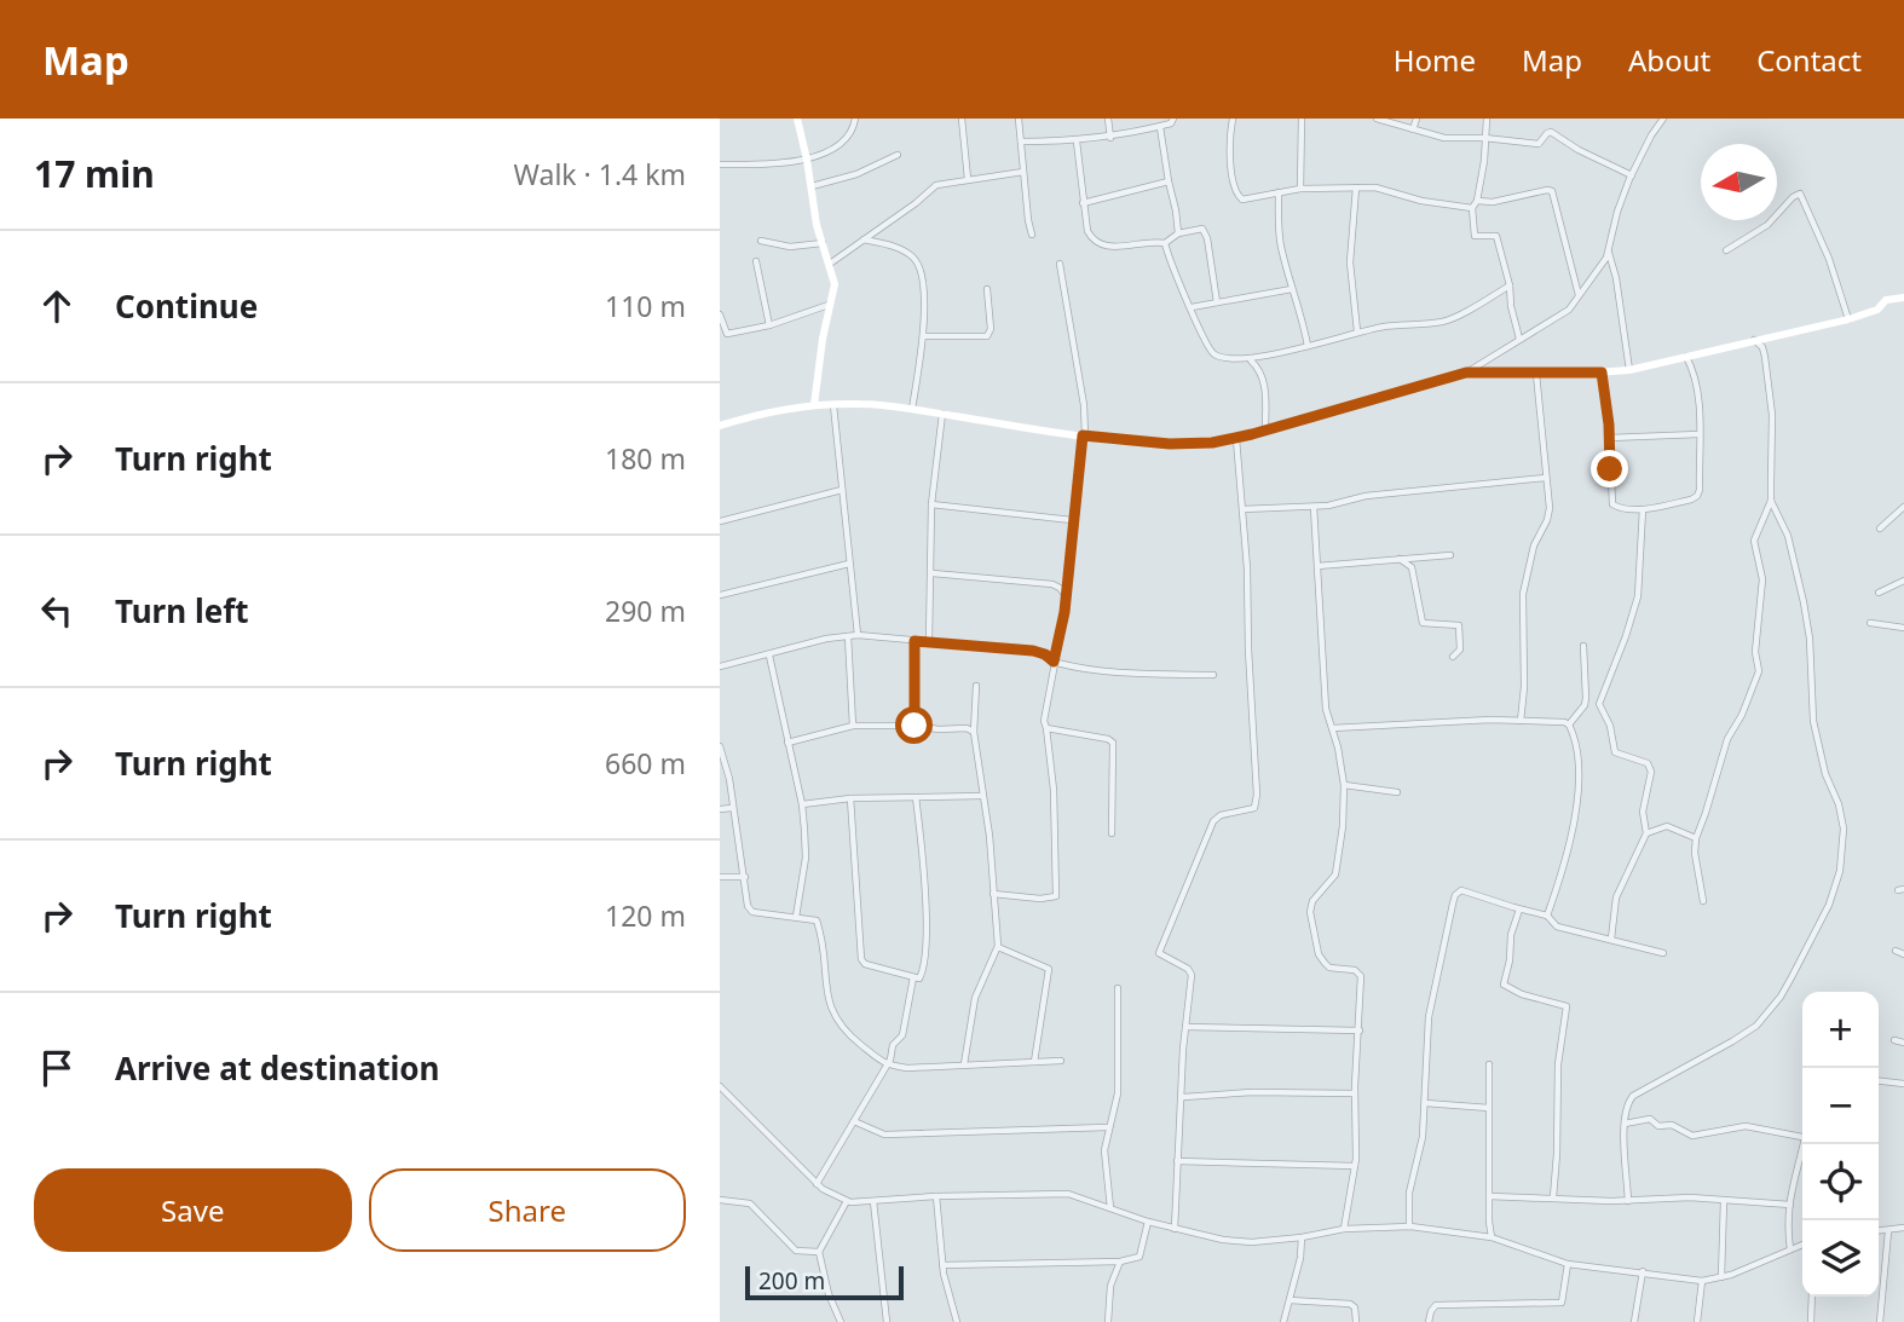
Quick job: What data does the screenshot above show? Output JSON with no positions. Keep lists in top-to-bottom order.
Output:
{
  "scale_bar": "200 m",
  "north": "left",
  "page": {
    "header": "Map",
    "nav": [
      "Home",
      "Map",
      "About",
      "Contact"
    ],
    "heading": ["17 min", "Walk · 1.4 km"],
    "list": [
      ["Continue", "110 m"],
      ["Turn right", "180 m"],
      ["Turn left", "290 m"],
      ["Turn right", "660 m"],
      ["Turn right", "120 m"],
      "Arrive at destination"
    ],
    "map_buttons": ["+", "−"],
    "buttons": ["Save", "Share"],
    "scale": "200 m"
  }
}
